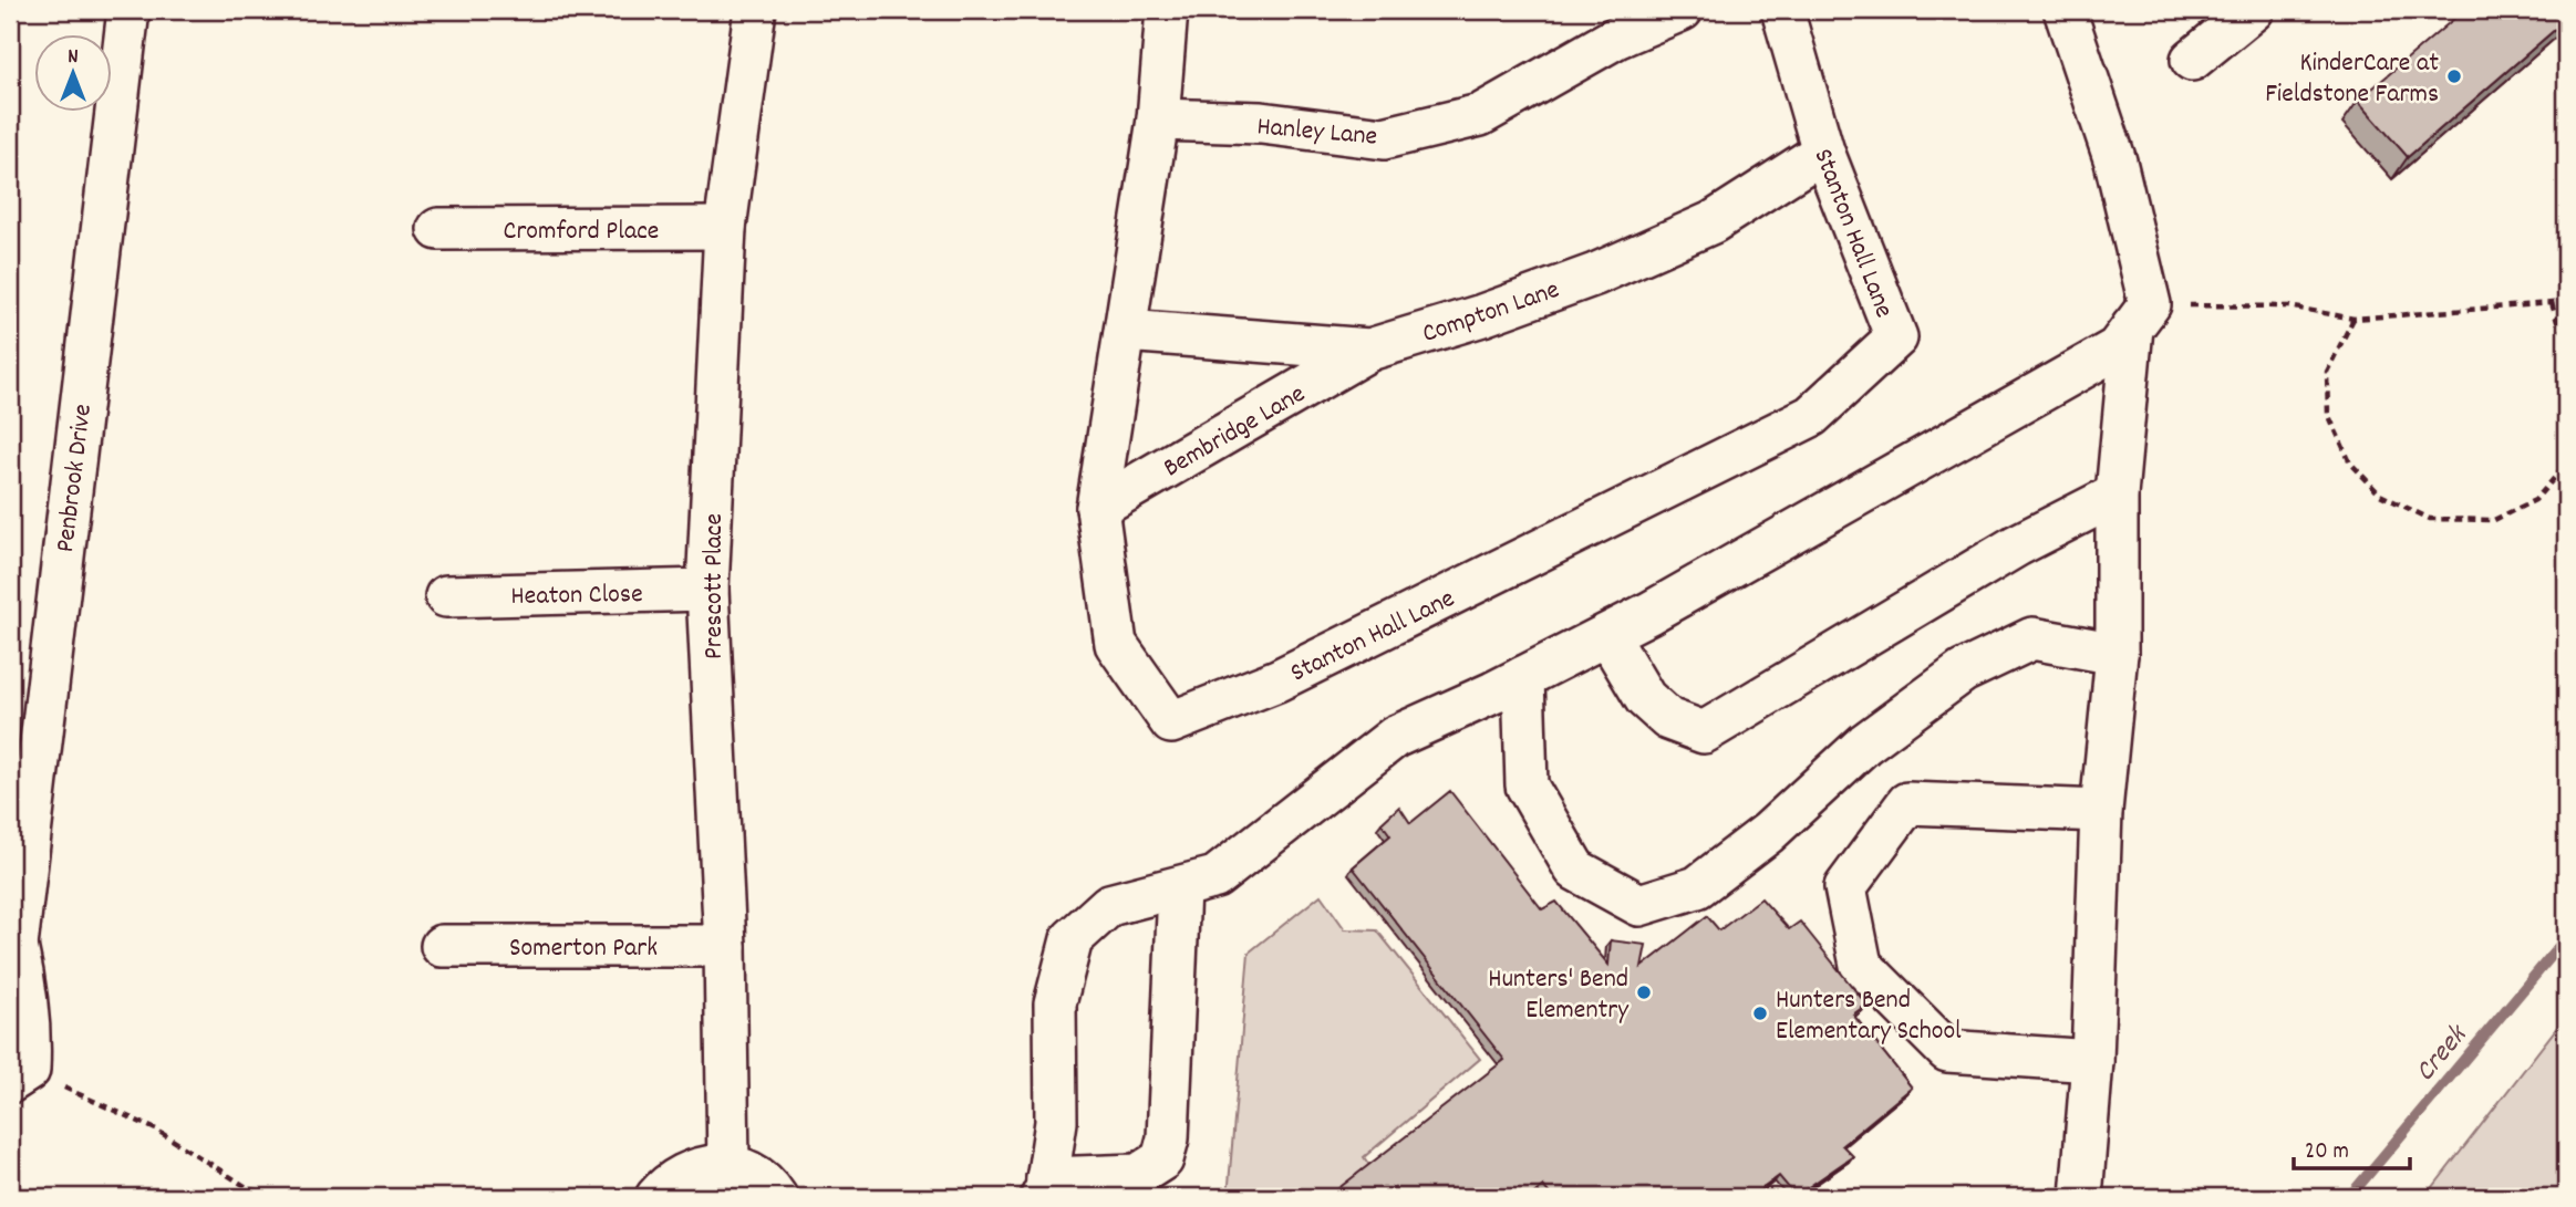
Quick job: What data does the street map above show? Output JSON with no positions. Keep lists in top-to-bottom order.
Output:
{
  "streets": {
    "street": [
      "Hanley Lane",
      "Cromford Place",
      "Stanton Hall Lane",
      "Compton Lane",
      "Bembridge Lane",
      "Penbrook Drive",
      "Prescott Place",
      "Heaton Close",
      "Somerton Park"
    ]
  },
  "crossings": [
    ["Hanley Lane", "Stanton Hall Lane"],
    ["Cromford Place", "Prescott Place"],
    ["Stanton Hall Lane", "Compton Lane"],
    ["Stanton Hall Lane", "Bembridge Lane"],
    ["Compton Lane", "Bembridge Lane"],
    ["Prescott Place", "Heaton Close"],
    ["Prescott Place", "Somerton Park"]
  ],
  "water": ["Creek"],
  "places": ["KinderCare at Fieldstone Farms", "Hunters' Bend Elementry", "Hunters Bend Elementary School"],
  "scale_bar": "20 m",
  "north": "top"
}
